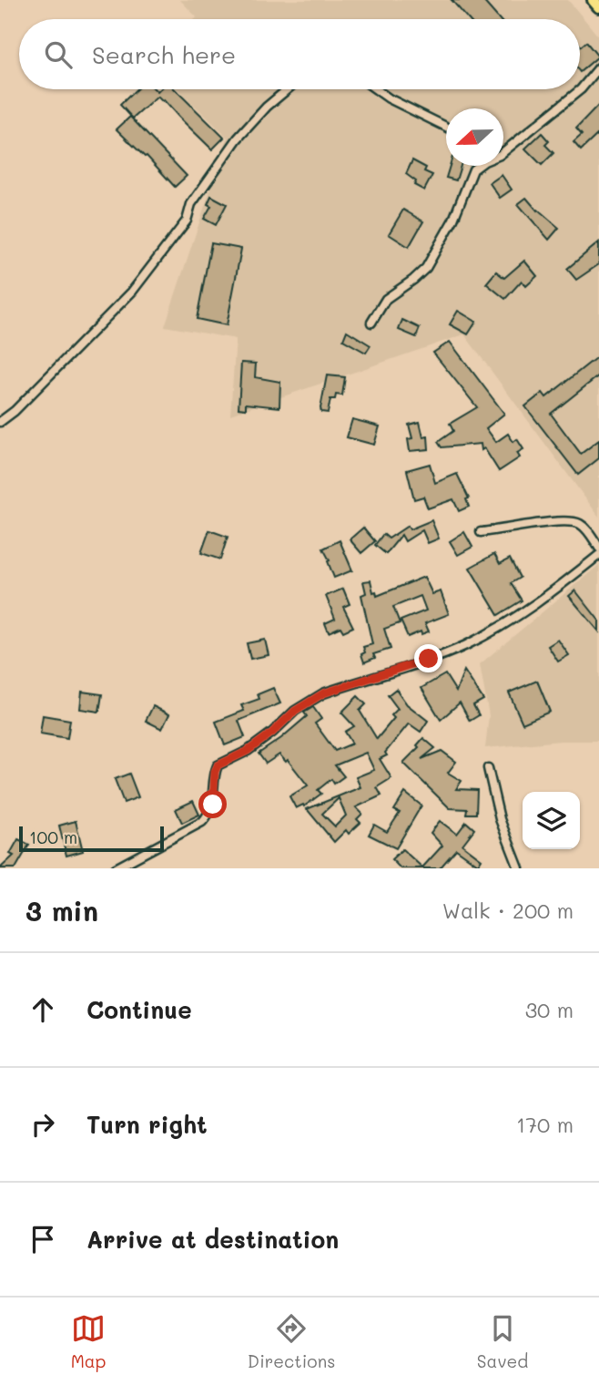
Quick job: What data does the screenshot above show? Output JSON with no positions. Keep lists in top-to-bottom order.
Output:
{
  "scale_bar": "100 m",
  "north": "left",
  "page": {
    "search": "Search here",
    "scale": "100 m",
    "heading": ["3 min", "Walk · 200 m"],
    "list": [
      ["Continue", "30 m"],
      ["Turn right", "170 m"],
      "Arrive at destination"
    ],
    "nav": ["Map", "Directions", "Saved"]
  }
}
